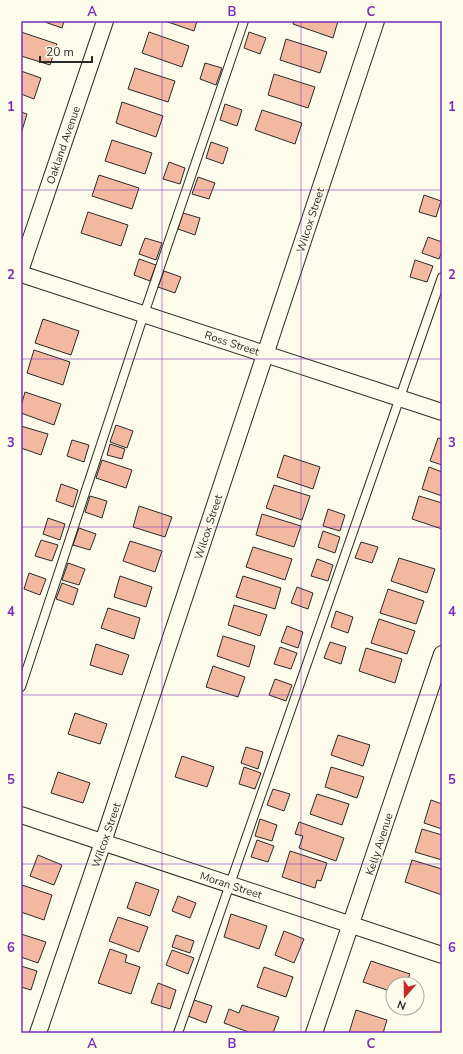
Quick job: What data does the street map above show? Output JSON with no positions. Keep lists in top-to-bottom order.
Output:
{
  "streets": {
    "street": [
      "Oakland Avenue",
      "Wilcox Street",
      "Ross Street",
      "Kelly Avenue",
      "Moran Street"
    ]
  },
  "crossings": [
    ["Wilcox Street", "Ross Street"],
    ["Wilcox Street", "Moran Street"],
    ["Kelly Avenue", "Moran Street"]
  ],
  "scale_bar": "20 m",
  "north": "bottom",
  "grid": {
    "columns": ["A", "B", "C"],
    "rows": [
      "1",
      "2",
      "3",
      "4",
      "5",
      "6"
    ]
  }
}
